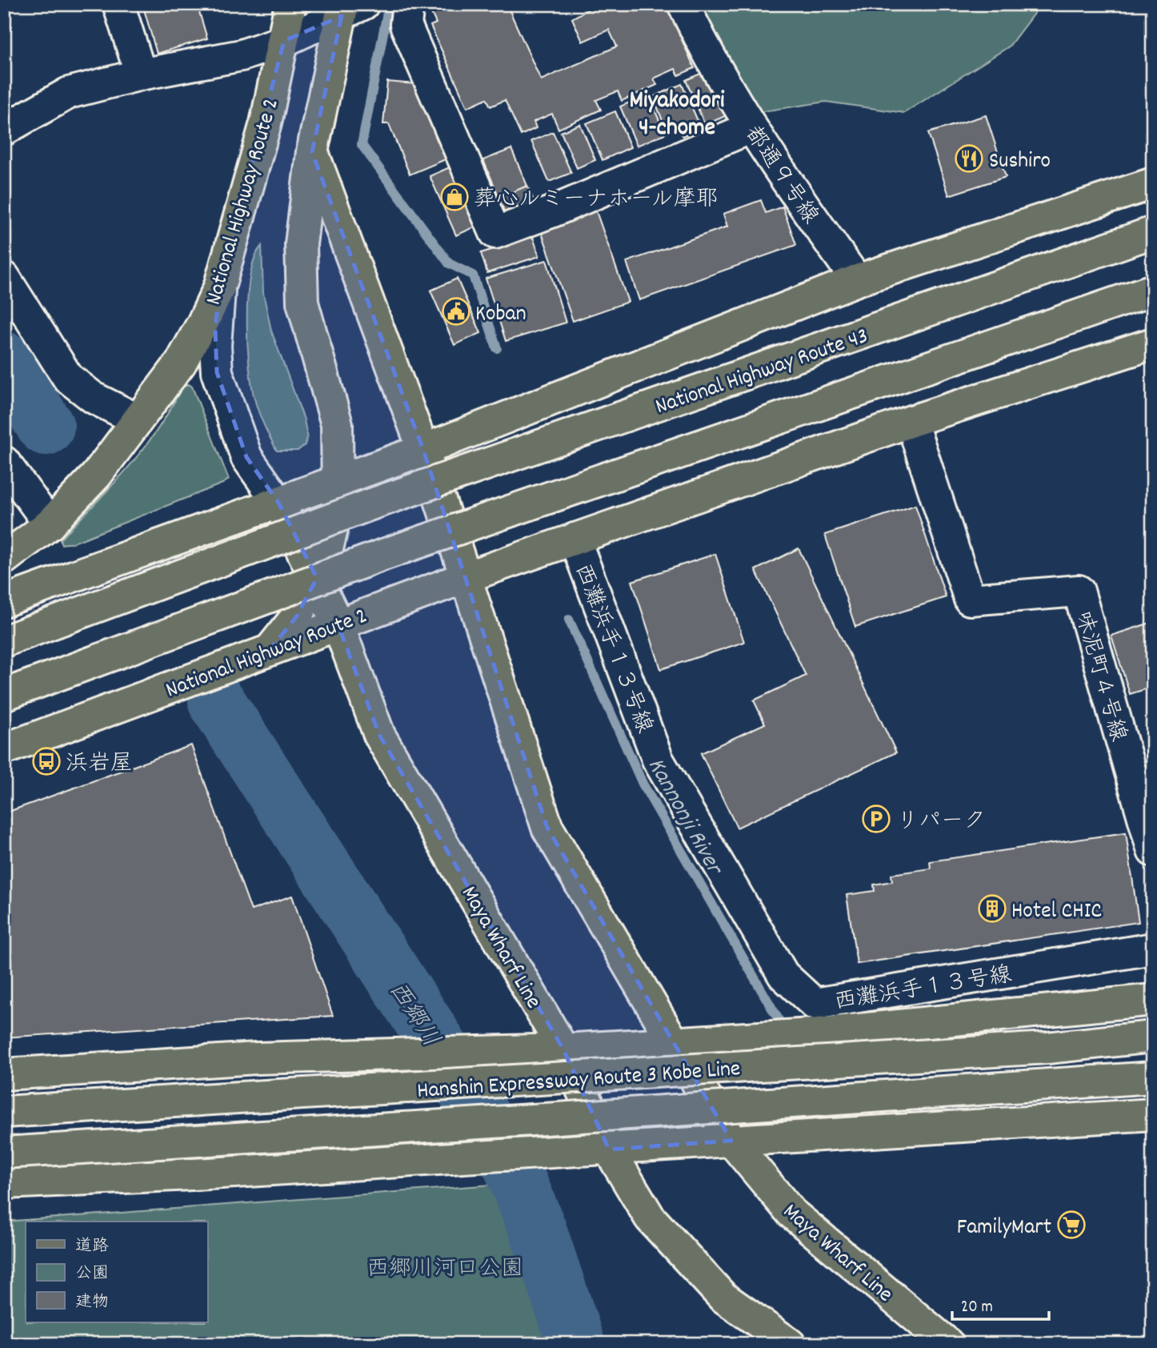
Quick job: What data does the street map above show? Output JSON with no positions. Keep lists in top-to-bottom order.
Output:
{
  "streets": {
    "main road": [
      "National Highway Route 2",
      "National Highway Route 43",
      "Maya Wharf Line",
      "Hanshin Expressway Route 3 Kobe Line"
    ],
    "street": ["都通９号線", "西灘浜手１３号線", "味泥町４号線"]
  },
  "crossings": [
    ["National Highway Route 2", "西灘浜手１３号線"],
    ["National Highway Route 2", "味泥町４号線"],
    ["National Highway Route 2", "Maya Wharf Line"]
  ],
  "districts": ["Miyakodori 4-chome"],
  "water": ["Kannonji River", "西郷川"],
  "parks": ["西郷川河口公園"],
  "places": {
    "restaurant": ["Sushiro"],
    "shop": ["葬心ルミーナホール摩耶"],
    "public building": ["Koban"],
    "bus stop": ["浜岩屋"],
    "parking": ["リパーク"],
    "building": ["Hotel CHIC"],
    "supermarket": ["FamilyMart"]
  },
  "legend": ["道路", "公園", "建物"],
  "scale_bar": "20 m"
}
